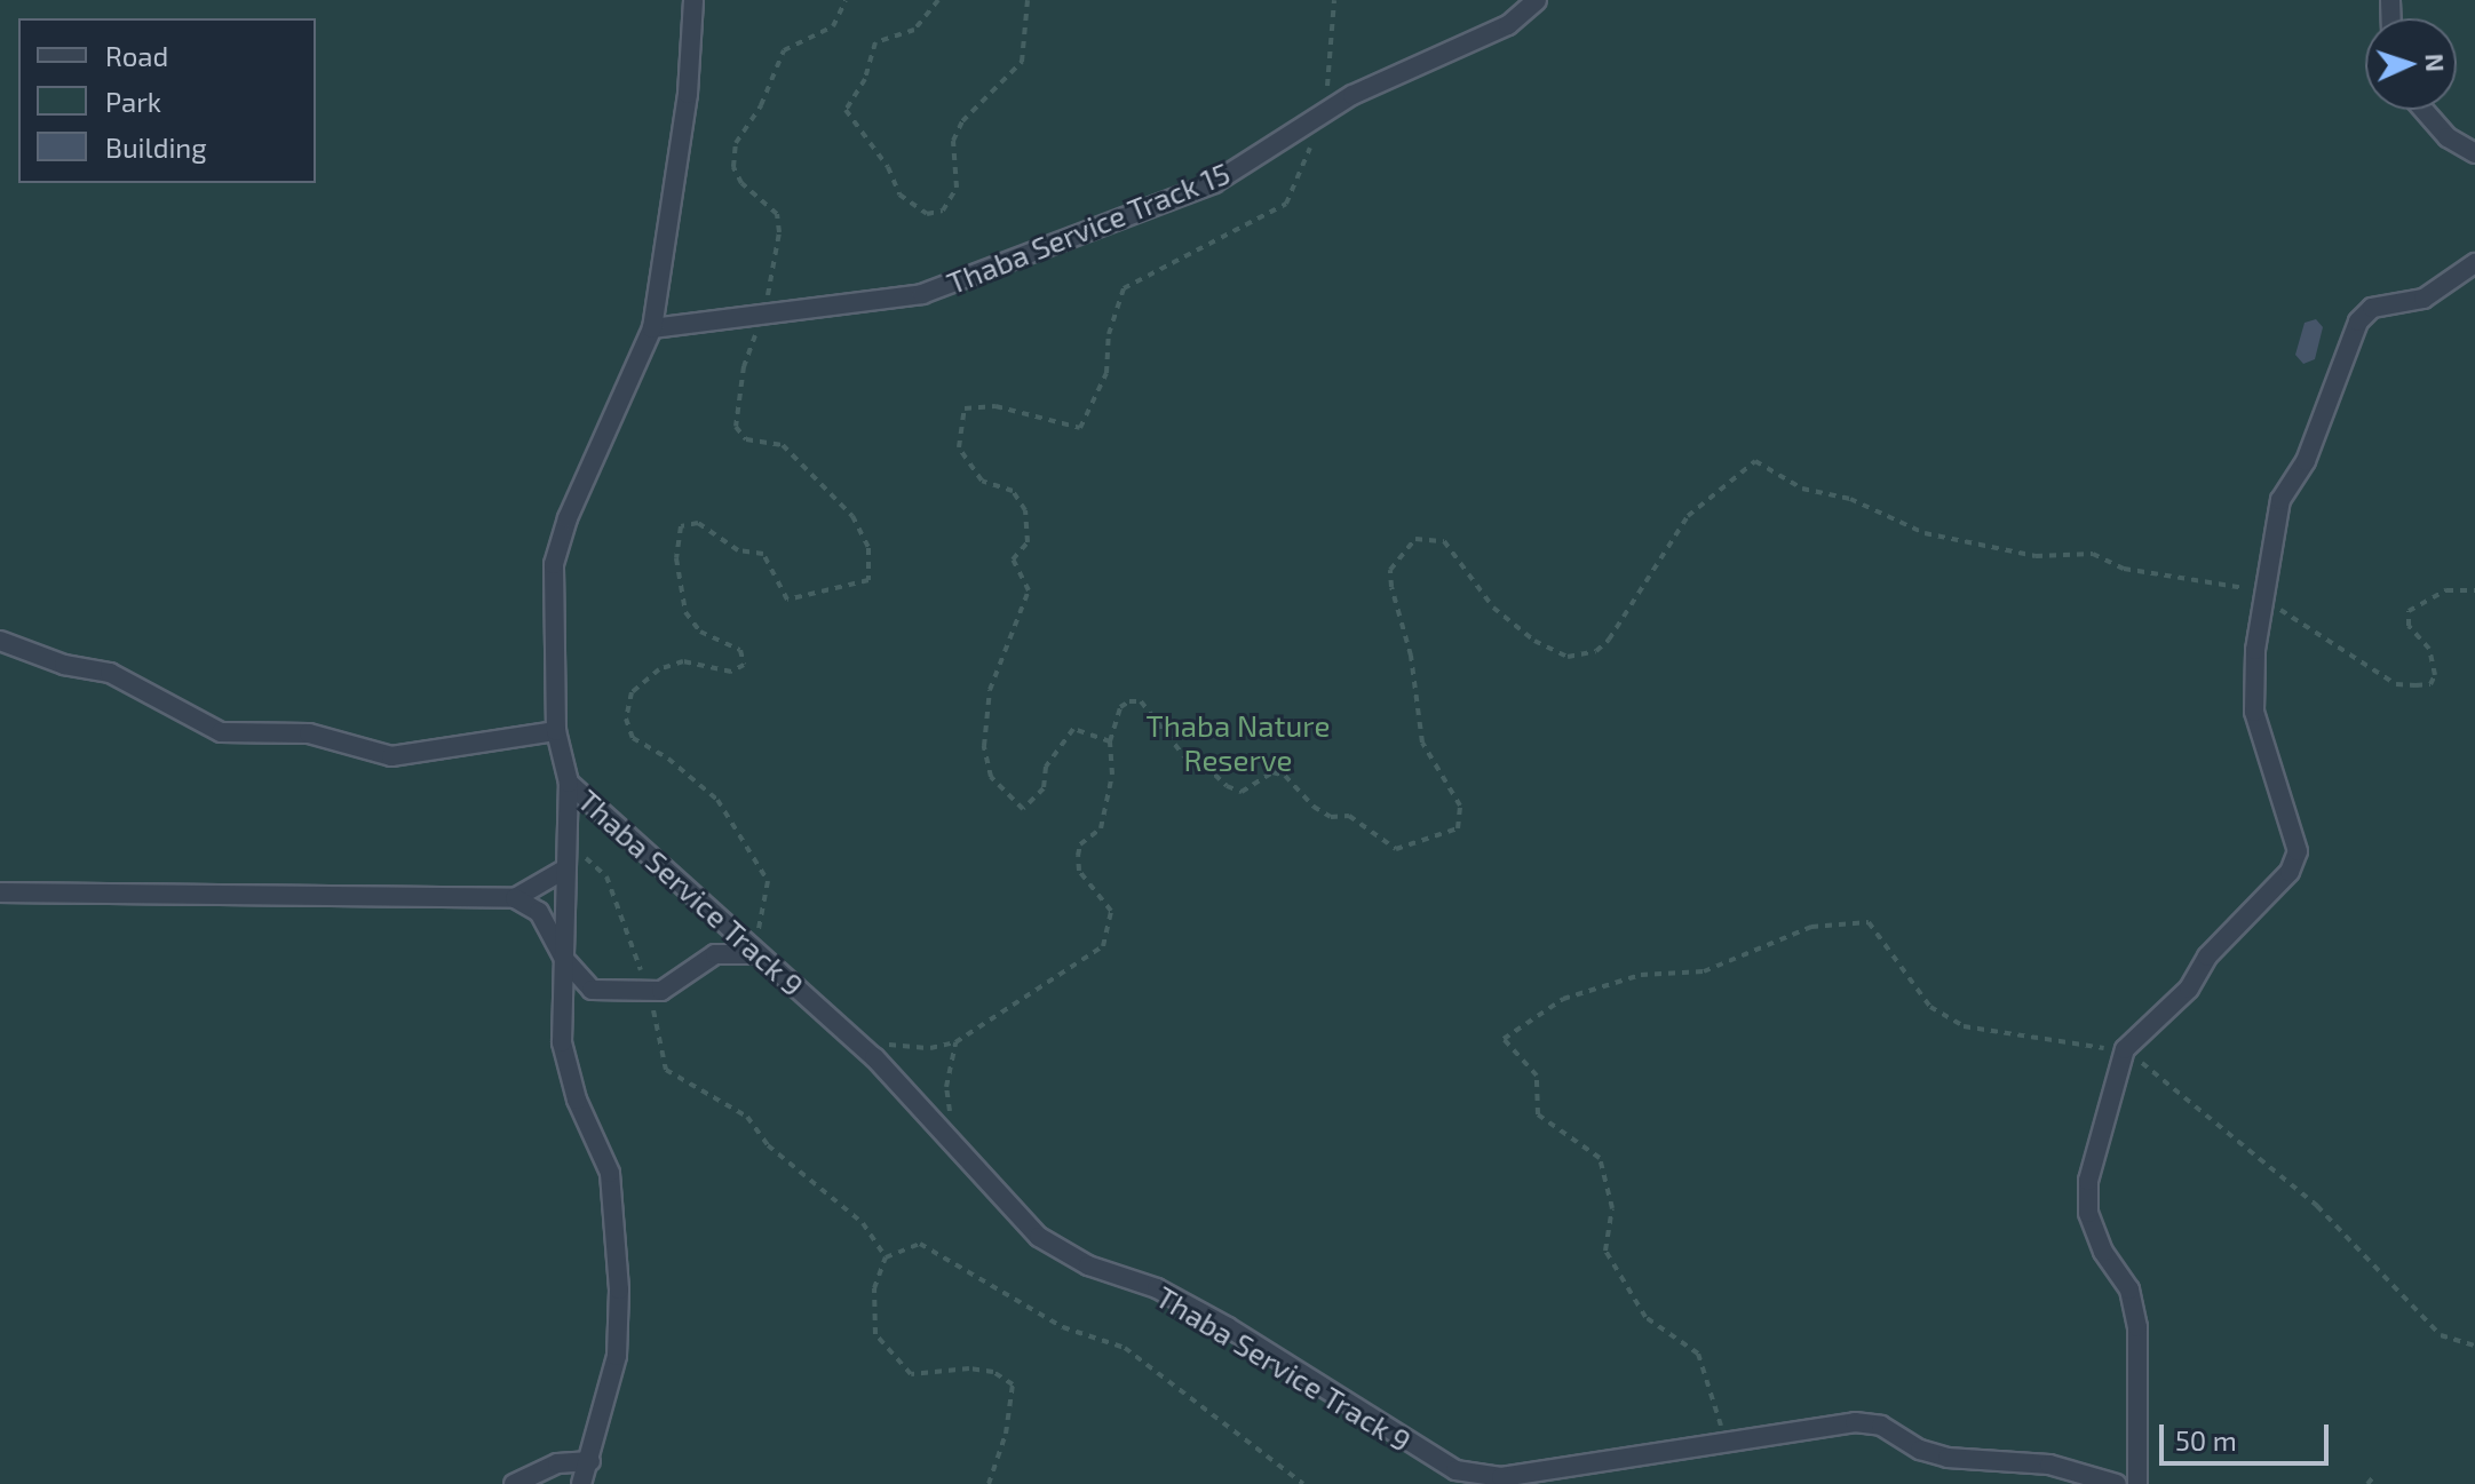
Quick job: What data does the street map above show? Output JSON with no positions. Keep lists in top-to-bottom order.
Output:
{
  "streets": {
    "street": ["Thaba Service Track 15", "Thaba Service Track 9"]
  },
  "parks": ["Thaba Nature Reserve"],
  "legend": ["Road", "Park", "Building"],
  "scale_bar": "50 m",
  "north": "right"
}
